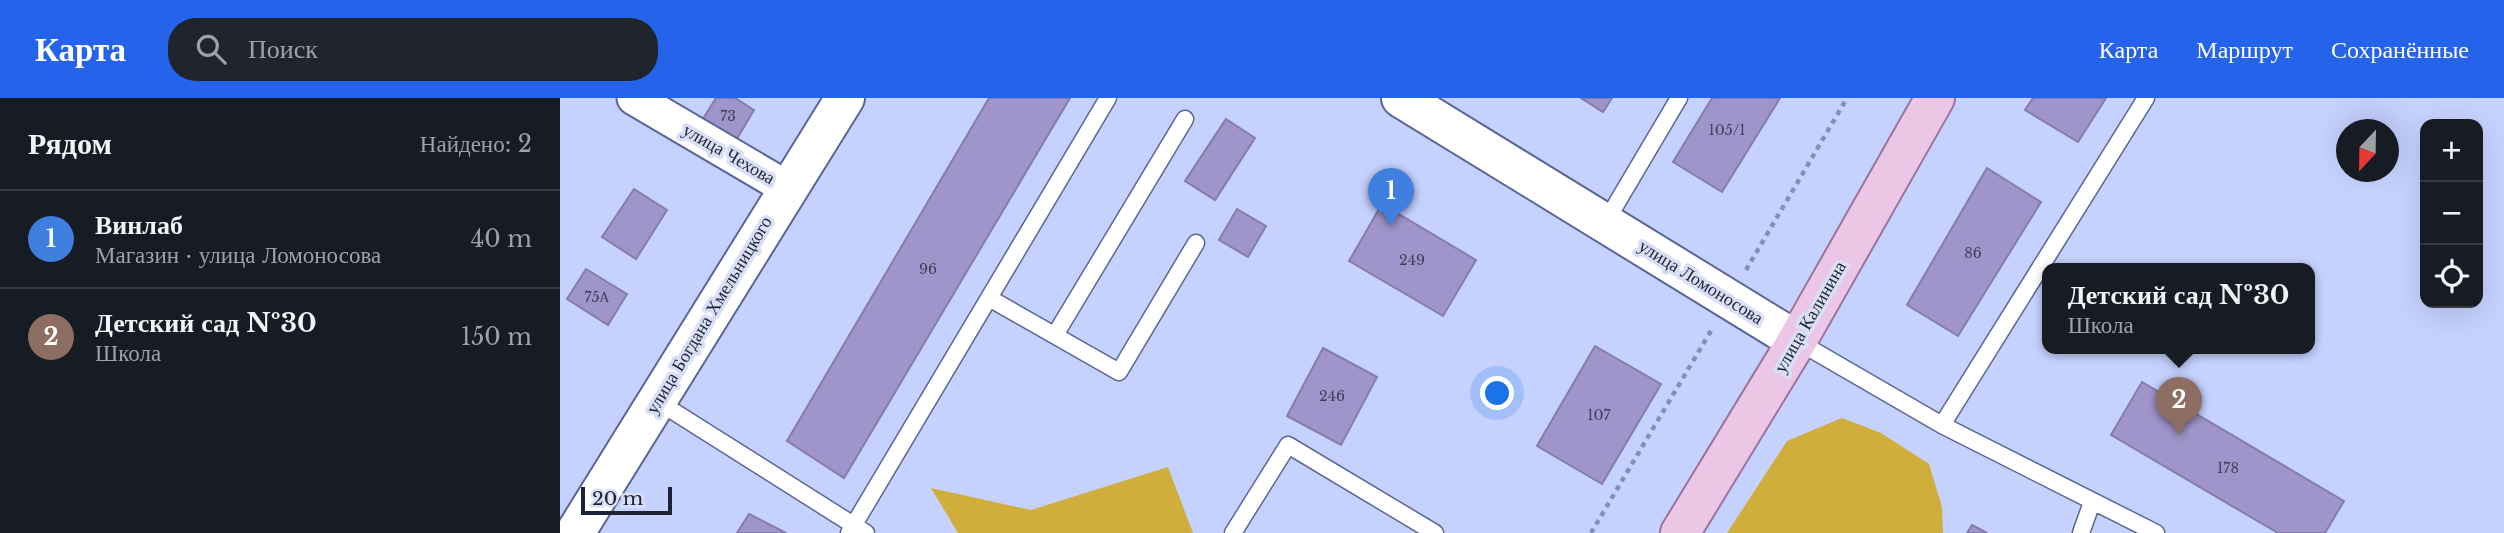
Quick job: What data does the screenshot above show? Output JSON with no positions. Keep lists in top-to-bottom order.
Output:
{
  "streets": {
    "main road": ["улица Калинина"],
    "street": ["улица Чехова", "улица Ломоносова", "улица Богдана Хмельницкого"]
  },
  "crossings": [
    ["улица Чехова", "улица Богдана Хмельницкого"],
    ["улица Ломоносова", "улица Калинина"]
  ],
  "house_numbers": [
    "73",
    "105/1",
    "86",
    "249",
    "96",
    "75А",
    "246",
    "107",
    "178"
  ],
  "scale_bar": "20 m",
  "north": "bottom",
  "page": {
    "header": "Карта",
    "search": "Поиск",
    "nav": ["Карта", "Маршрут", "Сохранённые"],
    "heading": ["Рядом", "Найдено: 2"],
    "map_buttons": ["+", "−"],
    "pins": ["1", "2"],
    "list": [
      {
        "mark": "1",
        "name": "Винлаб",
        "note": "Магазин · улица Ломоносова",
        "value": "40 m"
      },
      {
        "mark": "2",
        "name": "Детский сад №30",
        "note": "Школа",
        "value": "150 m"
      }
    ],
    "popup": ["Детский сад №30", "Школа"],
    "scale": "20 m"
  }
}
